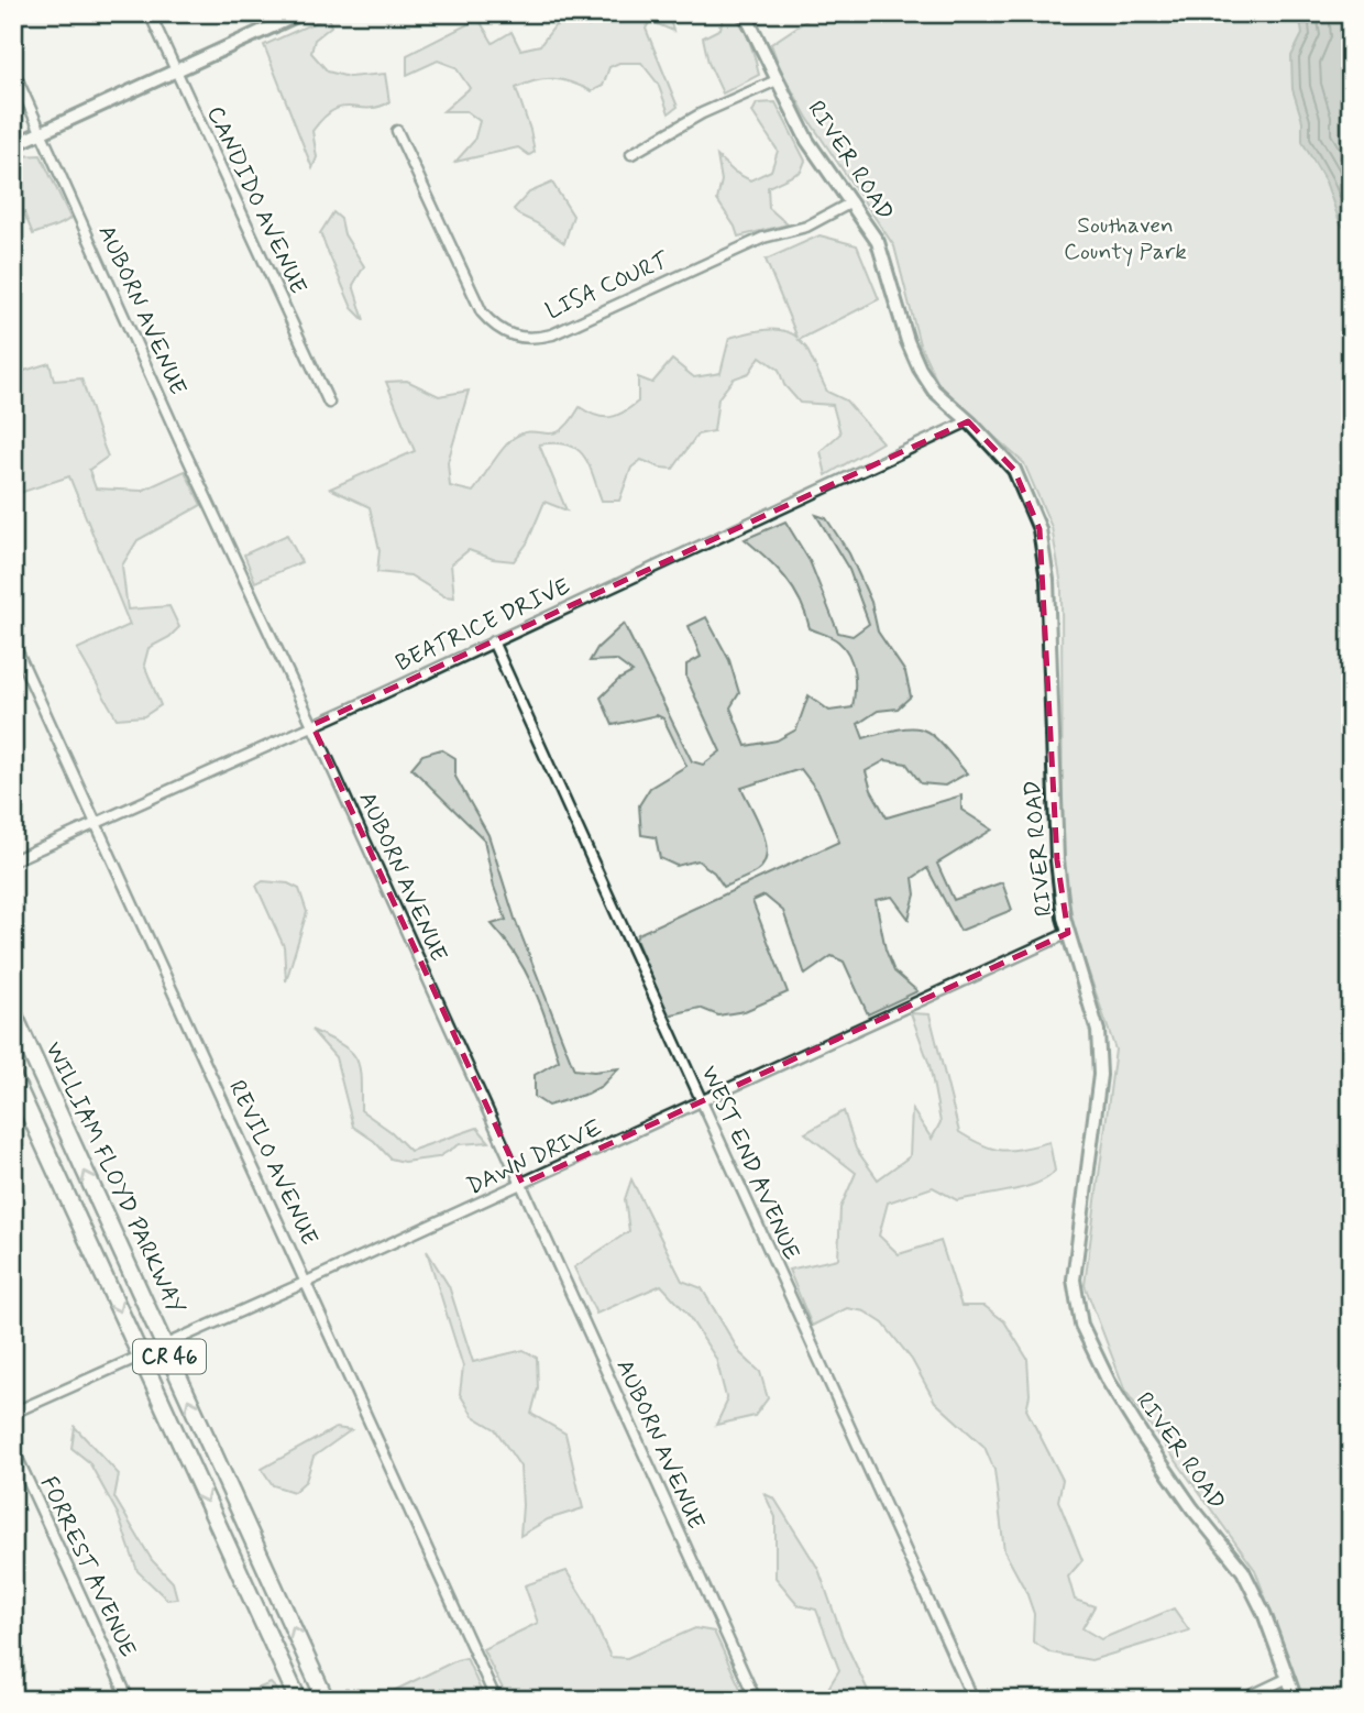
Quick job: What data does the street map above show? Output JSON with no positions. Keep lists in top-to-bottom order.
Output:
{
  "streets": {
    "highway": ["WILLIAM FLOYD PARKWAY", "CR 46"],
    "street": [
      "RIVER ROAD",
      "CANDIDO AVENUE",
      "LISA COURT",
      "AUBORN AVENUE",
      "BEATRICE DRIVE",
      "DAWN DRIVE",
      "REVILO AVENUE",
      "WEST END AVENUE",
      "FORREST AVENUE"
    ]
  },
  "crossings": [
    ["RIVER ROAD", "LISA COURT"],
    ["RIVER ROAD", "BEATRICE DRIVE"],
    ["RIVER ROAD", "DAWN DRIVE"],
    ["AUBORN AVENUE", "BEATRICE DRIVE"],
    ["AUBORN AVENUE", "DAWN DRIVE"],
    ["BEATRICE DRIVE", "REVILO AVENUE"],
    ["BEATRICE DRIVE", "WEST END AVENUE"],
    ["DAWN DRIVE", "REVILO AVENUE"],
    ["DAWN DRIVE", "WEST END AVENUE"],
    ["DAWN DRIVE", "WILLIAM FLOYD PARKWAY"],
    ["DAWN DRIVE", "CR 46"]
  ],
  "parks": ["Southaven County Park"]
}
